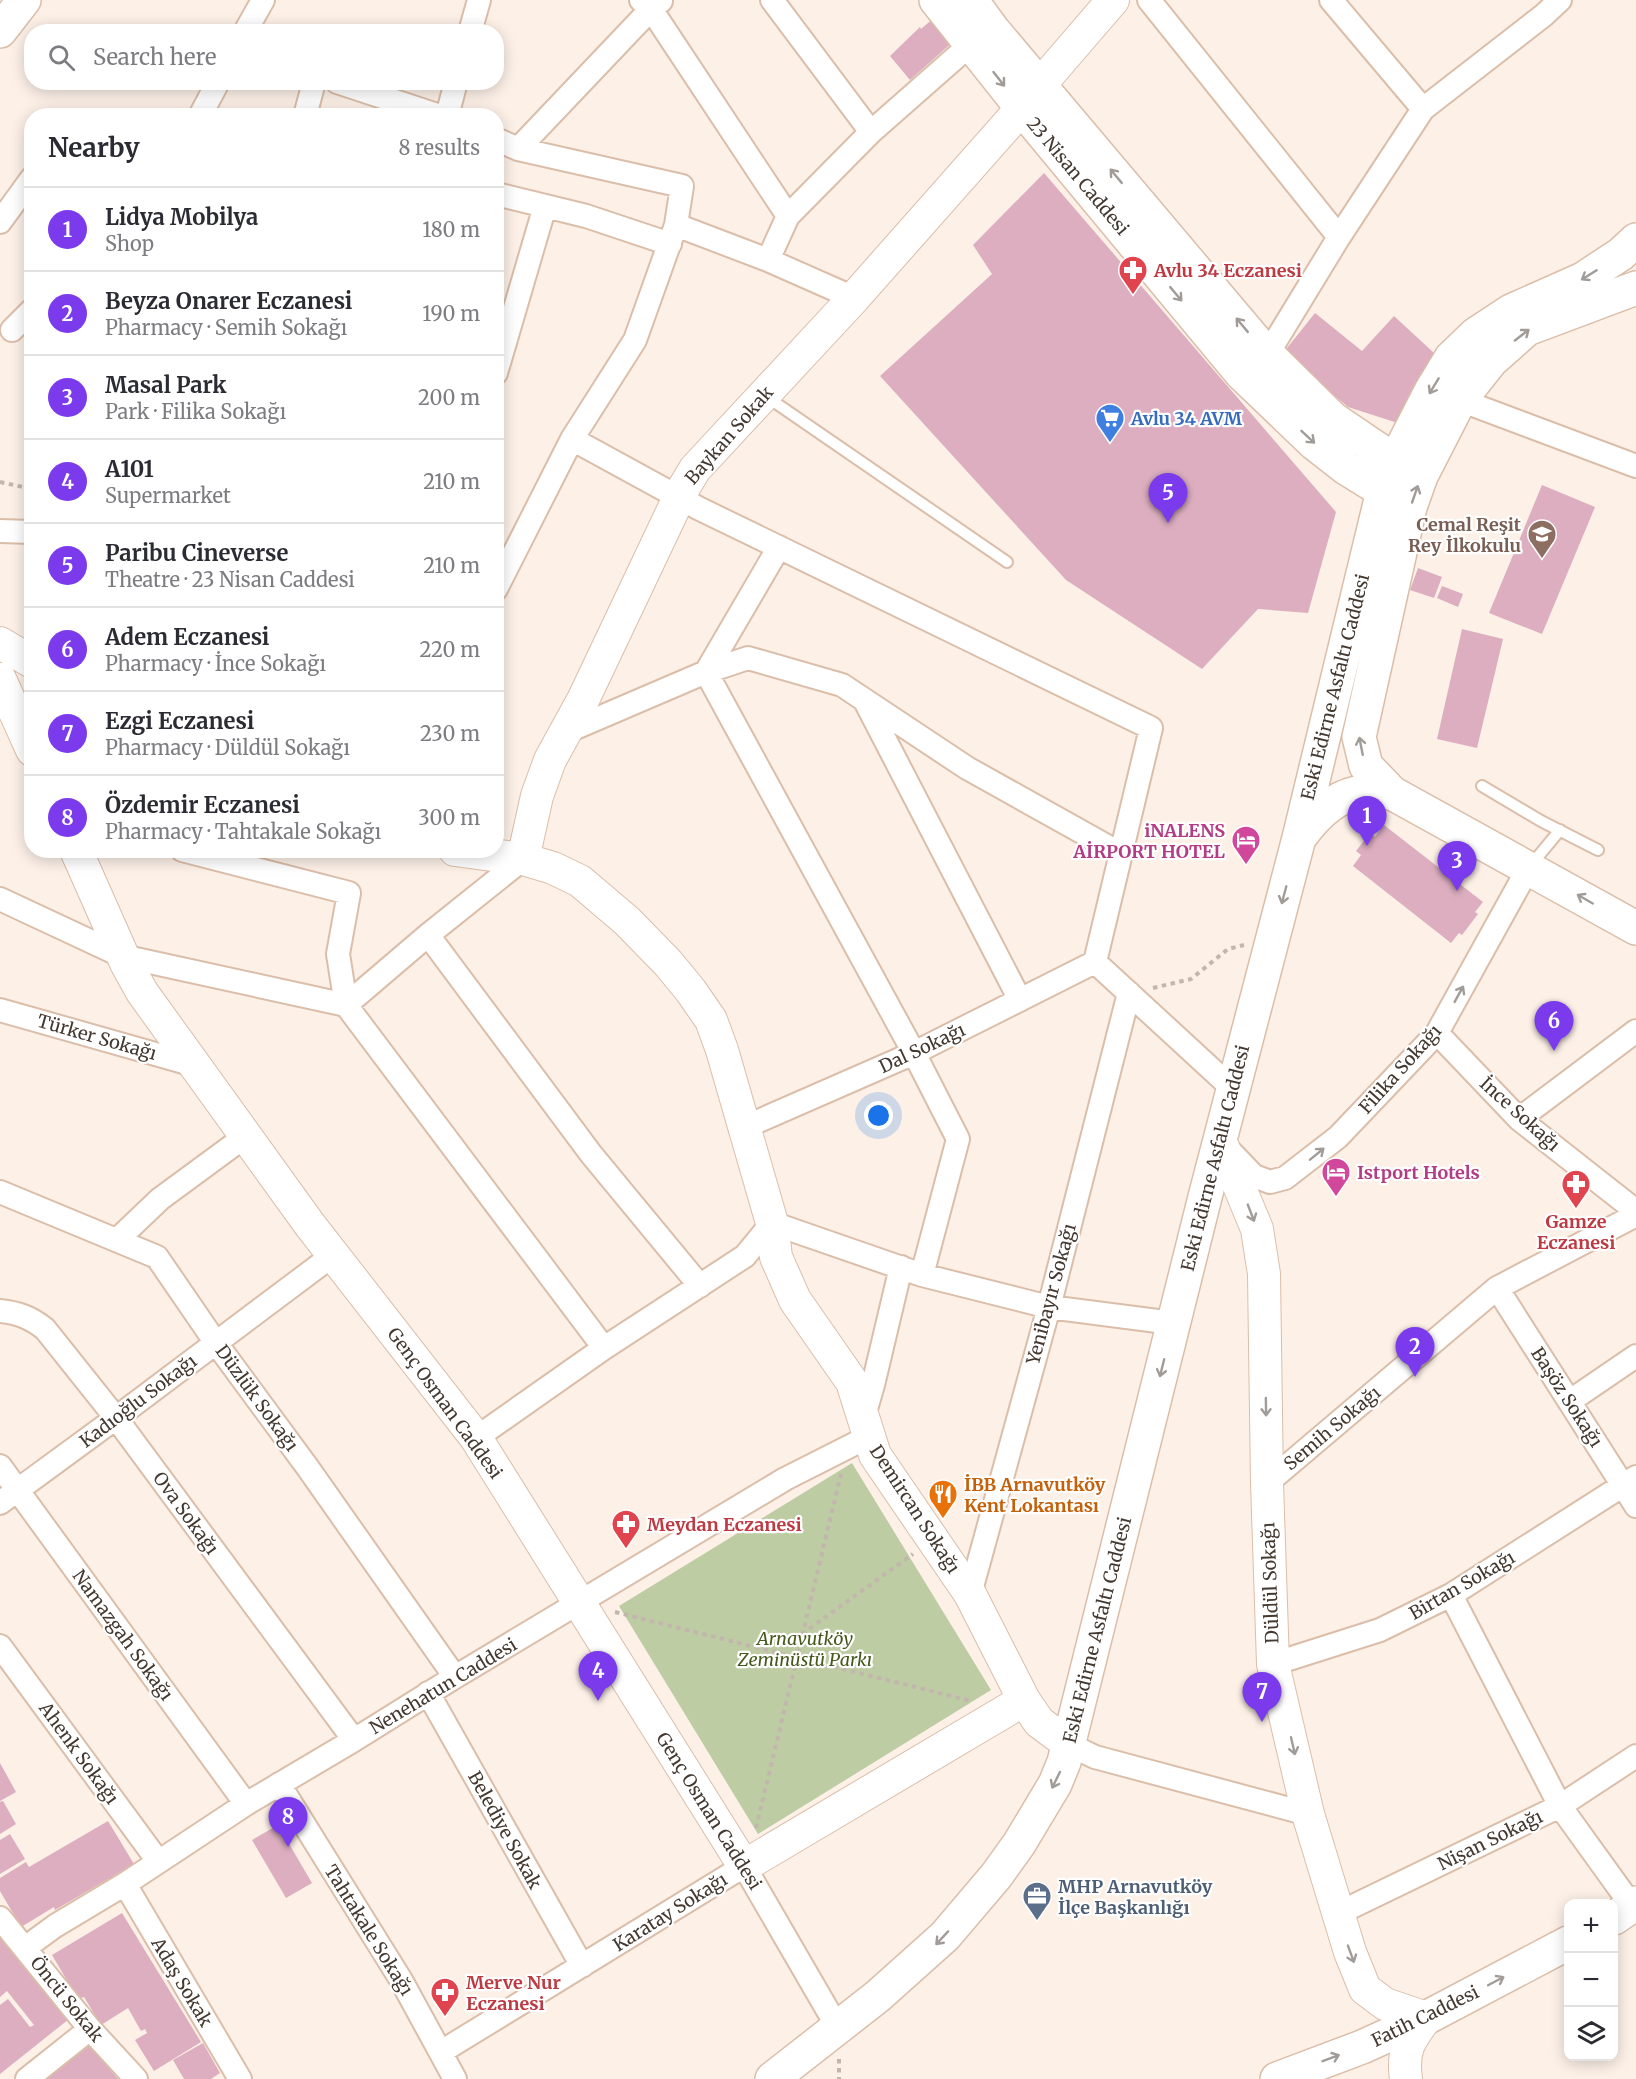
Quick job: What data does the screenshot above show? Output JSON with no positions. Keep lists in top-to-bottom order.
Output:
{
  "streets": {
    "main road": ["23 Nisan Caddesi", "Eski Edirne Asfaltı Caddesi", "Fatih Caddesi"],
    "street": [
      "Baykan Sokak",
      "Türker Sokağı",
      "Dal Sokağı",
      "Filika Sokağı",
      "İnce Sokağı",
      "Yenibayır Sokağı",
      "Başöz Sokağı",
      "Düzlük Sokağı",
      "Kadıoğlu Sokağı",
      "Genç Osman Caddesi",
      "Semih Sokağı",
      "Demircan Sokağı",
      "Ova Sokağı",
      "Düldül Sokağı",
      "Birtan Sokağı",
      "Namazgah Sokağı",
      "Nenehatun Caddesi",
      "Ahenk Sokağı",
      "Belediye Sokak",
      "Nişan Sokağı",
      "Karatay Sokağı",
      "Tahtakale Sokağı",
      "Adaş Sokak",
      "Öncü Sokak"
    ]
  },
  "crossings": [
    ["23 Nisan Caddesi", "Baykan Sokak"],
    ["23 Nisan Caddesi", "Eski Edirne Asfaltı Caddesi"],
    ["Baykan Sokak", "Demircan Sokağı"],
    ["Eski Edirne Asfaltı Caddesi", "Filika Sokağı"],
    ["Eski Edirne Asfaltı Caddesi", "Genç Osman Caddesi"],
    ["Eski Edirne Asfaltı Caddesi", "Demircan Sokağı"],
    ["Eski Edirne Asfaltı Caddesi", "Düldül Sokağı"],
    ["Türker Sokağı", "Genç Osman Caddesi"],
    ["Dal Sokağı", "Demircan Sokağı"],
    ["Filika Sokağı", "İnce Sokağı"],
    ["Filika Sokağı", "Düldül Sokağı"],
    ["İnce Sokağı", "Semih Sokağı"],
    ["Yenibayır Sokağı", "Demircan Sokağı"],
    ["Başöz Sokağı", "Semih Sokağı"],
    ["Başöz Sokağı", "Birtan Sokağı"],
    ["Düzlük Sokağı", "Kadıoğlu Sokağı"],
    ["Düzlük Sokağı", "Nenehatun Caddesi"],
    ["Kadıoğlu Sokağı", "Genç Osman Caddesi"],
    ["Kadıoğlu Sokağı", "Ova Sokağı"],
    ["Kadıoğlu Sokağı", "Namazgah Sokağı"],
    ["Genç Osman Caddesi", "Nenehatun Caddesi"],
    ["Genç Osman Caddesi", "Karatay Sokağı"],
    ["Semih Sokağı", "Düldül Sokağı"],
    ["Demircan Sokağı", "Düldül Sokağı"],
    ["Demircan Sokağı", "Nenehatun Caddesi"],
    ["Demircan Sokağı", "Karatay Sokağı"],
    ["Ova Sokağı", "Nenehatun Caddesi"],
    ["Düldül Sokağı", "Birtan Sokağı"],
    ["Düldül Sokağı", "Nişan Sokağı"],
    ["Düldül Sokağı", "Fatih Caddesi"],
    ["Namazgah Sokağı", "Nenehatun Caddesi"],
    ["Nenehatun Caddesi", "Ahenk Sokağı"],
    ["Nenehatun Caddesi", "Belediye Sokak"],
    ["Nenehatun Caddesi", "Tahtakale Sokağı"],
    ["Nenehatun Caddesi", "Adaş Sokak"],
    ["Nenehatun Caddesi", "Öncü Sokak"],
    ["Belediye Sokak", "Karatay Sokağı"],
    ["Karatay Sokağı", "Tahtakale Sokağı"]
  ],
  "one_way": ["Filika Sokağı", "Düldül Sokağı", "Fatih Caddesi"],
  "parks": ["Arnavutköy Zeminüstü Parkı"],
  "places": {
    "pharmacy": [
      "Avlu 34 Eczanesi",
      "Gamze Eczanesi",
      "Meydan Eczanesi",
      "Merve Nur Eczanesi"
    ],
    "supermarket": ["Avlu 34 AVM"],
    "school or university": ["Cemal Reşit Rey İlkokulu"],
    "hotel": ["iNALENS AİRPORT HOTEL", "Istport Hotels"],
    "restaurant": ["İBB Arnavutköy Kent Lokantası"],
    "office": ["MHP Arnavutköy İlçe Başkanlığı"]
  },
  "page": {
    "search": "Search here",
    "heading": ["Nearby", "8 results"],
    "list": [
      {
        "mark": "1",
        "name": "Lidya Mobilya",
        "note": "Shop",
        "value": "180 m"
      },
      {
        "mark": "2",
        "name": "Beyza Onarer Eczanesi",
        "note": "Pharmacy · Semih Sokağı",
        "value": "190 m"
      },
      {
        "mark": "3",
        "name": "Masal Park",
        "note": "Park · Filika Sokağı",
        "value": "200 m"
      },
      {
        "mark": "4",
        "name": "A101",
        "note": "Supermarket",
        "value": "210 m"
      },
      {
        "mark": "5",
        "name": "Paribu Cineverse",
        "note": "Theatre · 23 Nisan Caddesi",
        "value": "210 m"
      },
      {
        "mark": "6",
        "name": "Adem Eczanesi",
        "note": "Pharmacy · İnce Sokağı",
        "value": "220 m"
      },
      {
        "mark": "7",
        "name": "Ezgi Eczanesi",
        "note": "Pharmacy · Düldül Sokağı",
        "value": "230 m"
      },
      {
        "mark": "8",
        "name": "Özdemir Eczanesi",
        "note": "Pharmacy · Tahtakale Sokağı",
        "value": "300 m"
      }
    ],
    "pins": [
      "5",
      "1",
      "3",
      "6",
      "2",
      "4",
      "7",
      "8"
    ],
    "map_buttons": ["+", "−"]
  }
}
